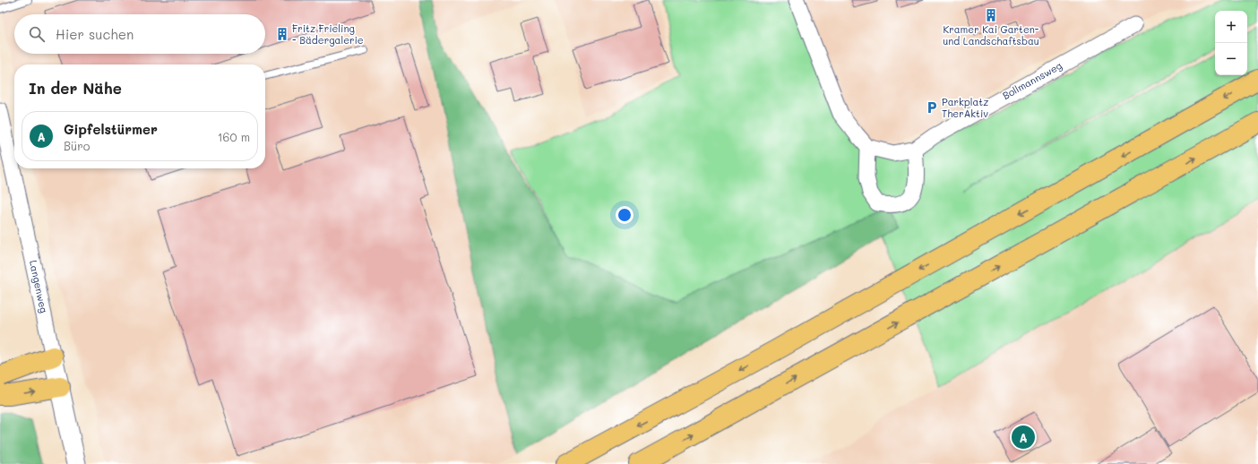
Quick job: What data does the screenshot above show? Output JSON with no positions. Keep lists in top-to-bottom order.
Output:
{
  "streets": {
    "street": ["Bollmannsweg", "Langenweg"]
  },
  "places": {
    "building": ["Kramer Kai Garten- und Landschaftsbau", "Fritz Frieling - Bädergalerie"],
    "parking": ["Parkplatz TherAktiv"]
  },
  "page": {
    "map_buttons": ["+", "−"],
    "search": "Hier suchen",
    "heading": "In der Nähe",
    "list": [
      {
        "mark": "A",
        "name": "Gipfelstürmer",
        "note": "Büro",
        "value": "160 m"
      }
    ],
    "pins": "A"
  }
}
